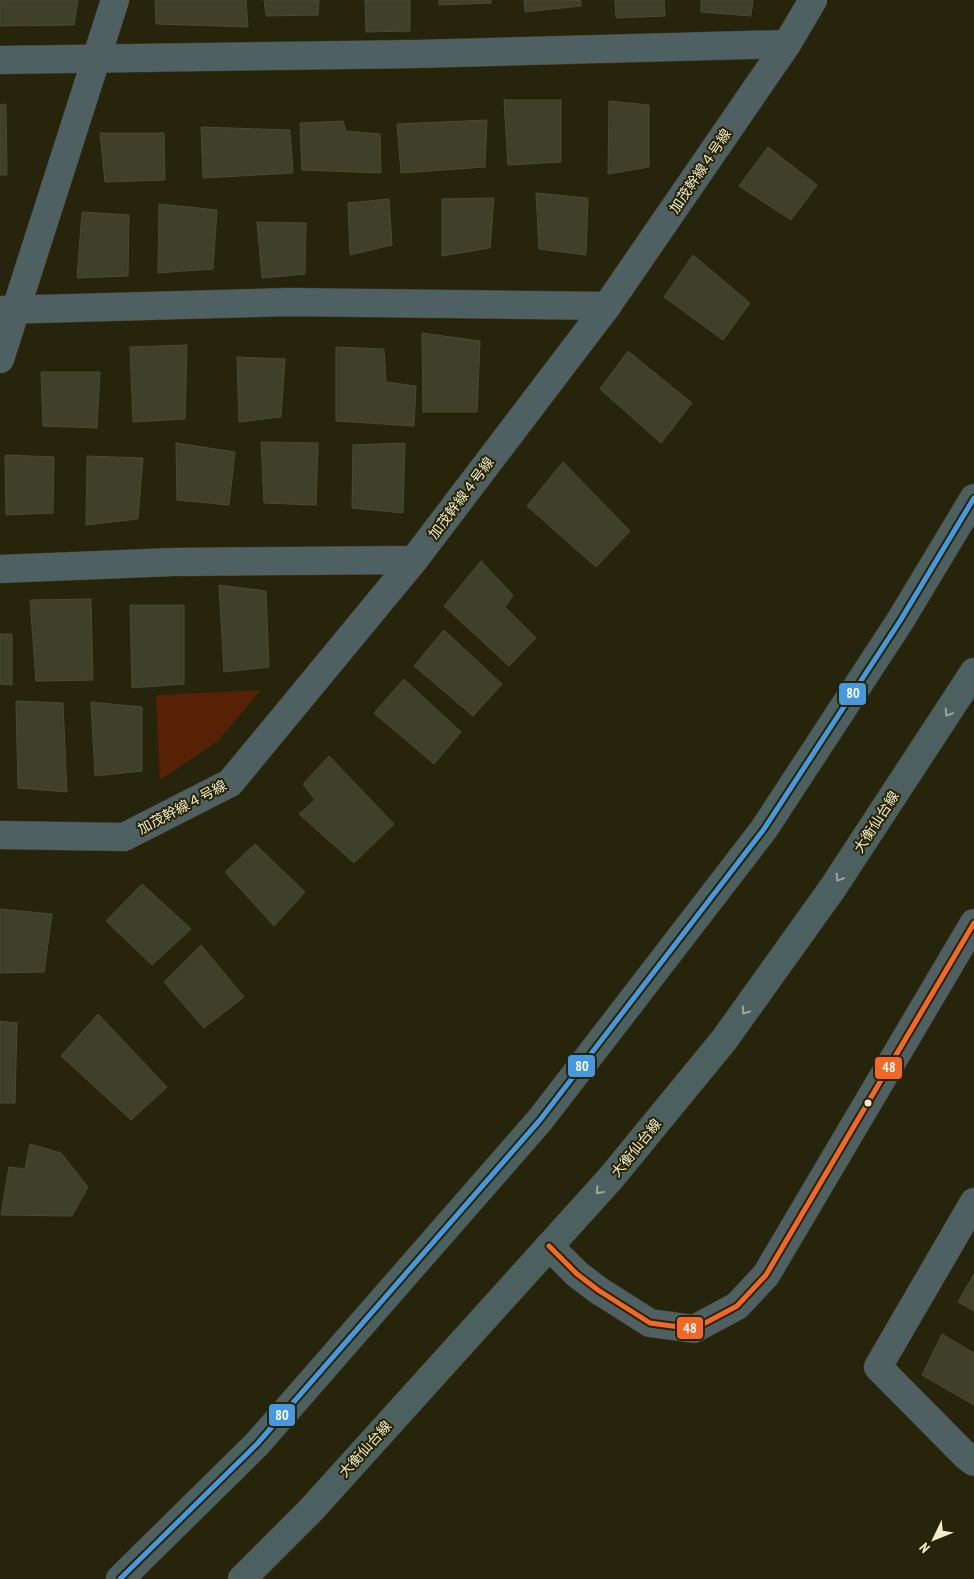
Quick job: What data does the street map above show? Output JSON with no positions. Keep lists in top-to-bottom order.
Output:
{
  "streets": {
    "main road": ["大衡仙台線"],
    "street": ["加茂幹線４号線"]
  },
  "lines": ["transit line 80", "transit line 48"],
  "north": "bottom left"
}
